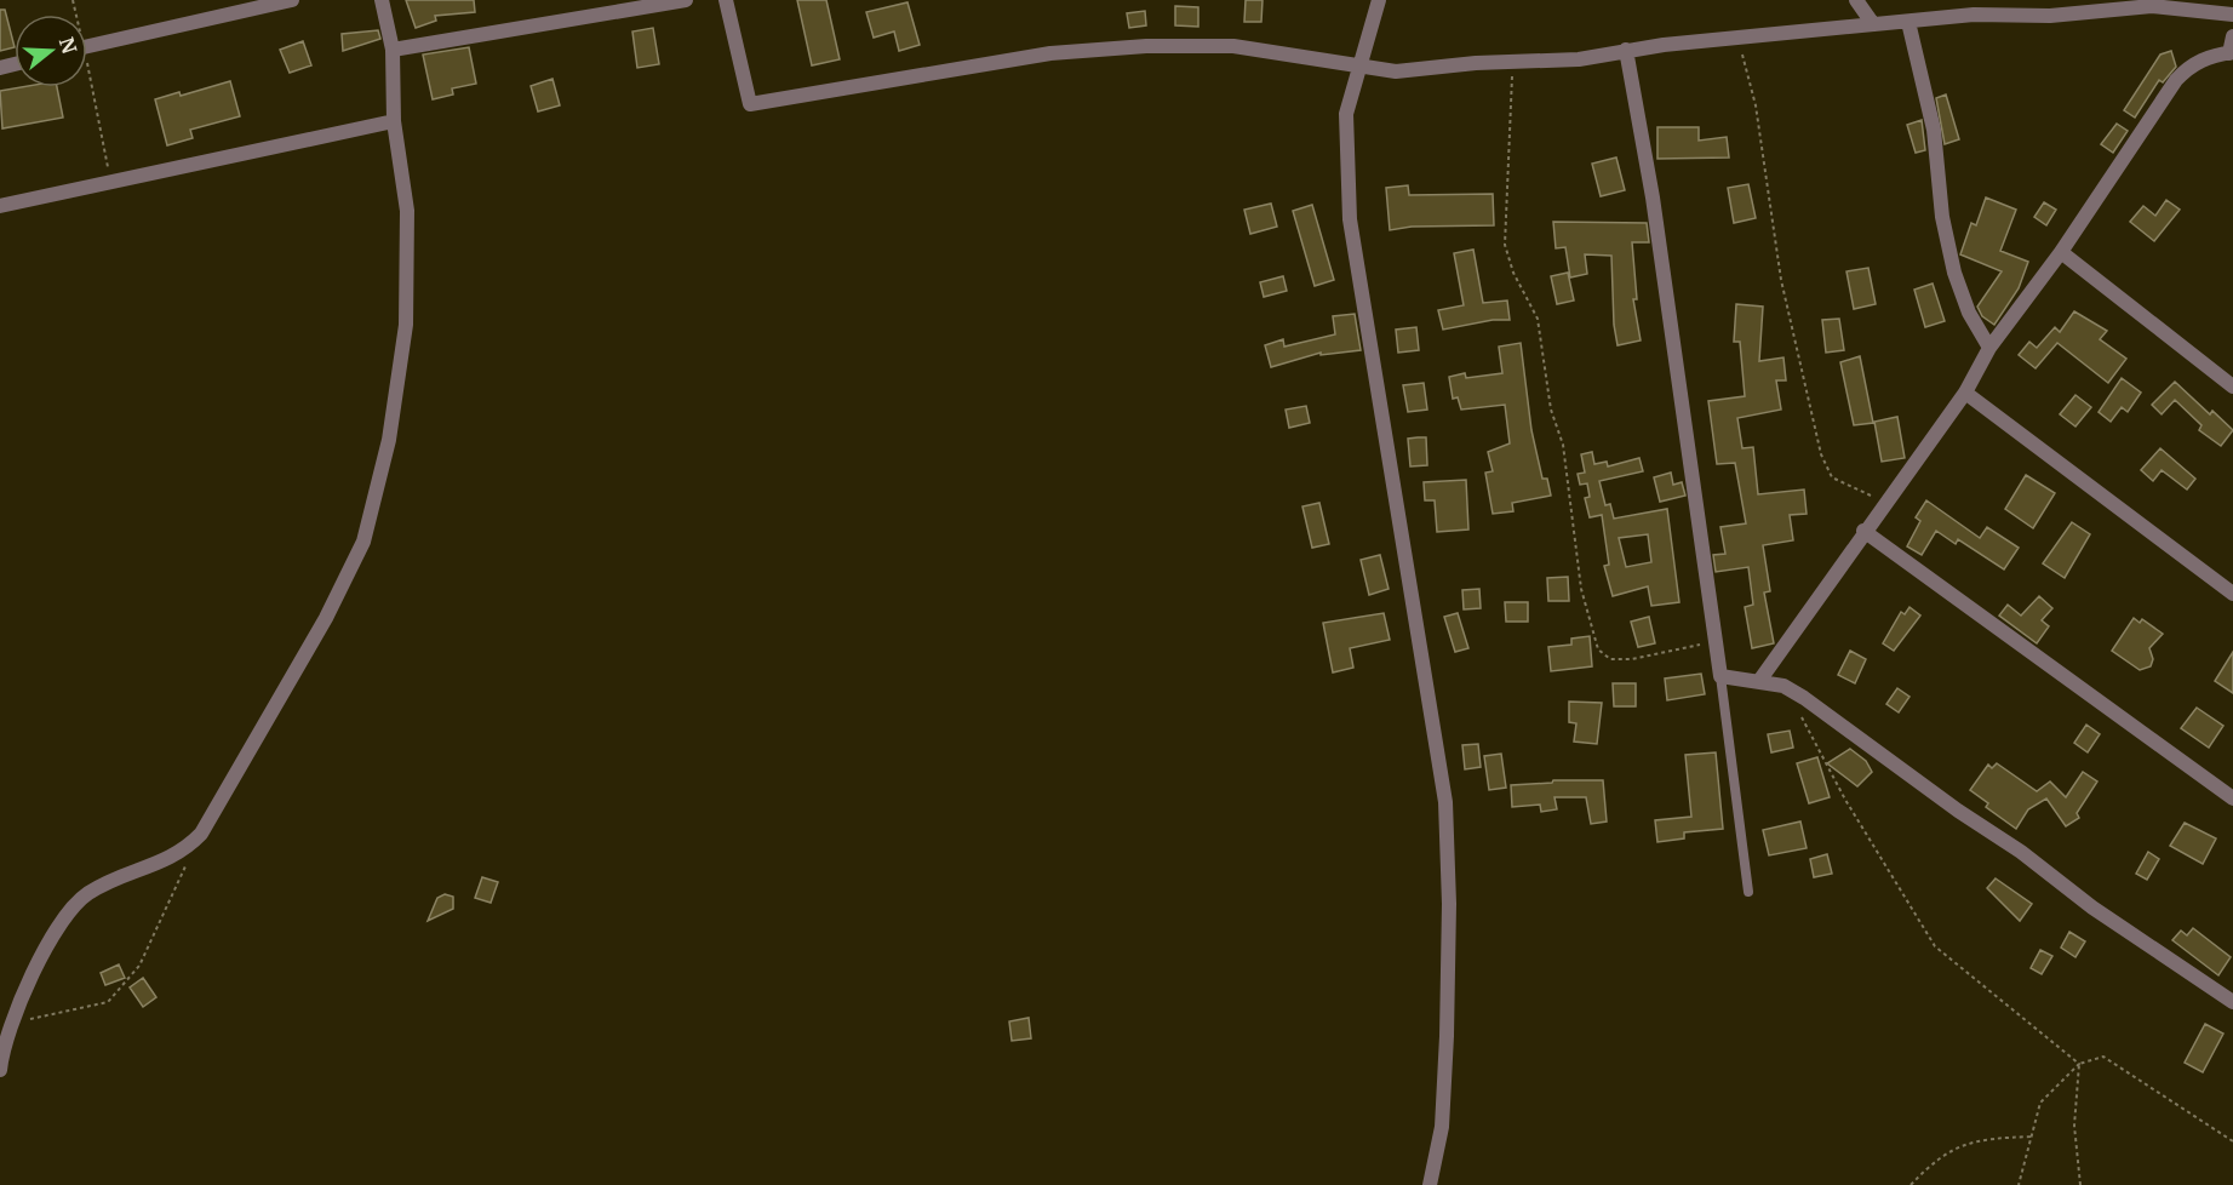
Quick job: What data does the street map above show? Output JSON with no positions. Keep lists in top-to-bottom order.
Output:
{
  "north": "right"
}
